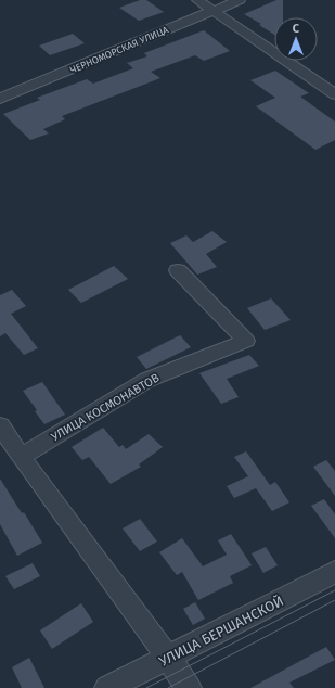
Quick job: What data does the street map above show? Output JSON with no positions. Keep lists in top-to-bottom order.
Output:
{
  "streets": {
    "street": ["ЧЕРНОМОРСКАЯ УЛИЦА", "УЛИЦА КОСМОНАВТОВ", "УЛИЦА БЕРШАНСКОЙ"]
  },
  "north": "top"
}
